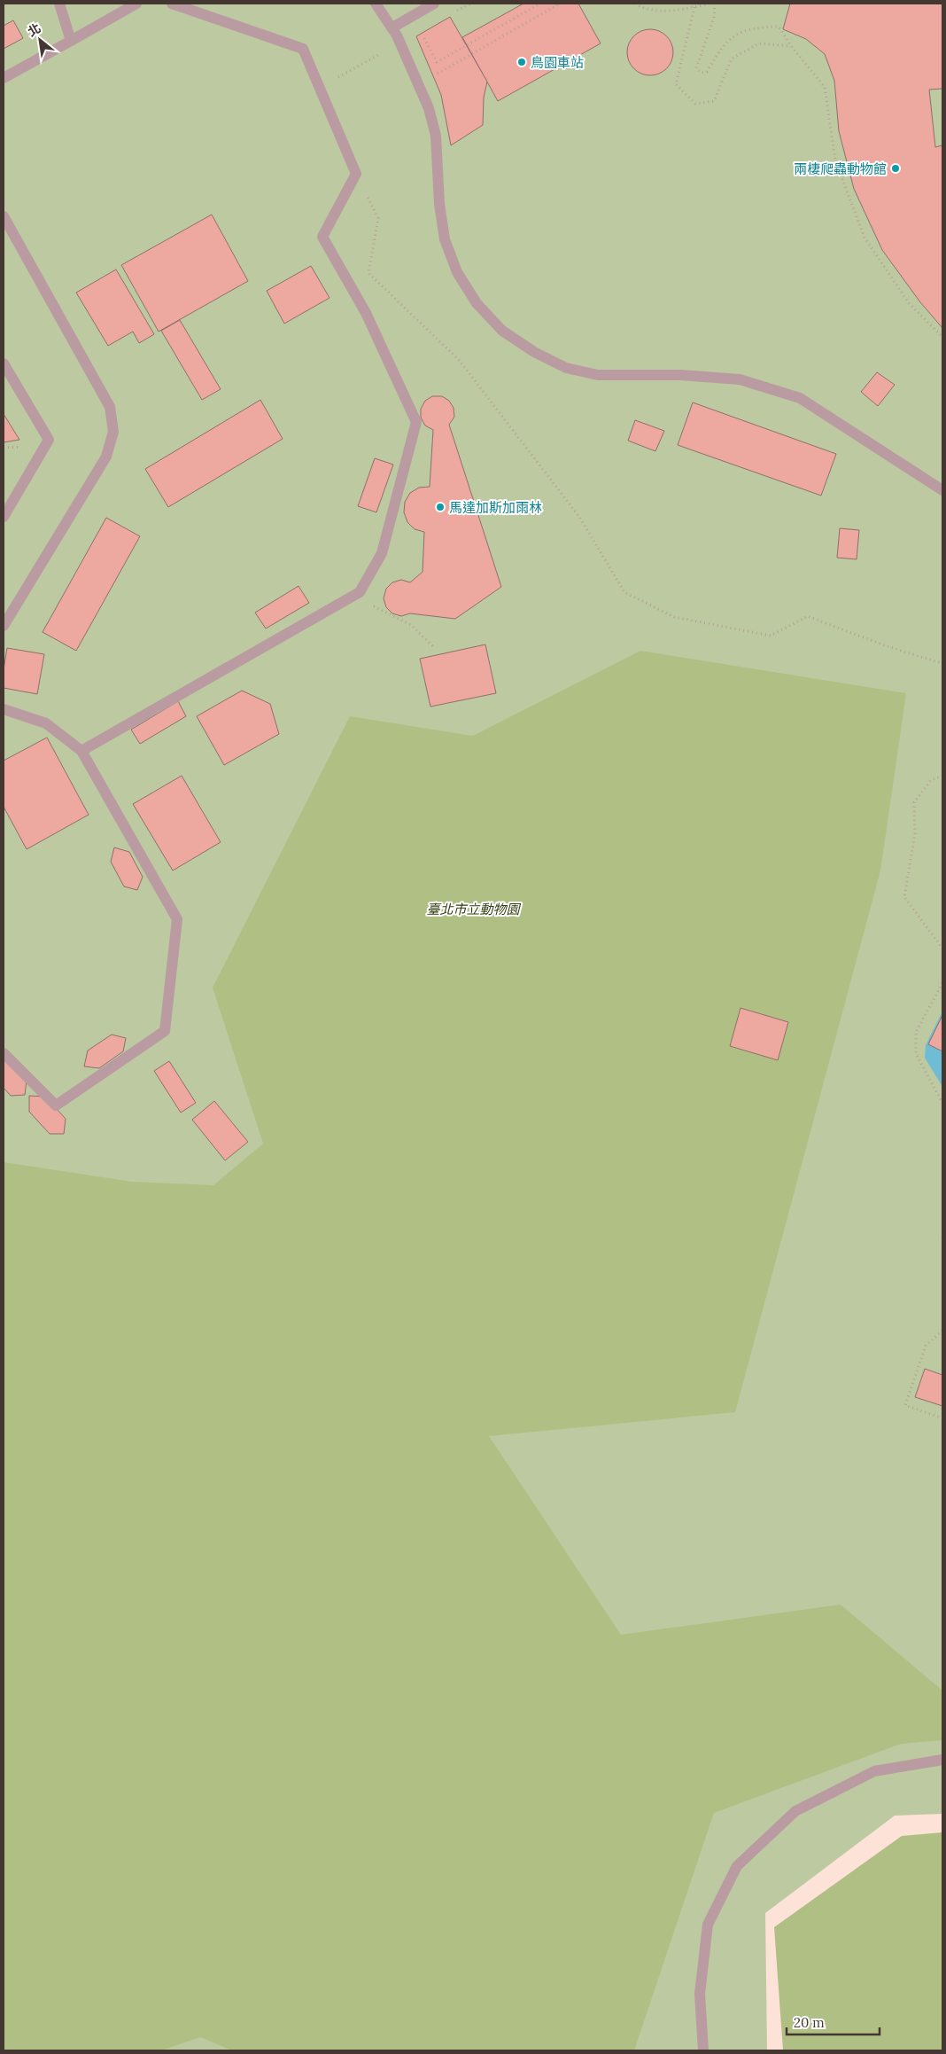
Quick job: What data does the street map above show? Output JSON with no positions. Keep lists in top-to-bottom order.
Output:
{
  "parks": ["臺北市立動物園"],
  "places": ["鳥園車站", "兩棲爬蟲動物館", "馬達加斯加雨林"],
  "scale_bar": "20 m",
  "north": "top left"
}
